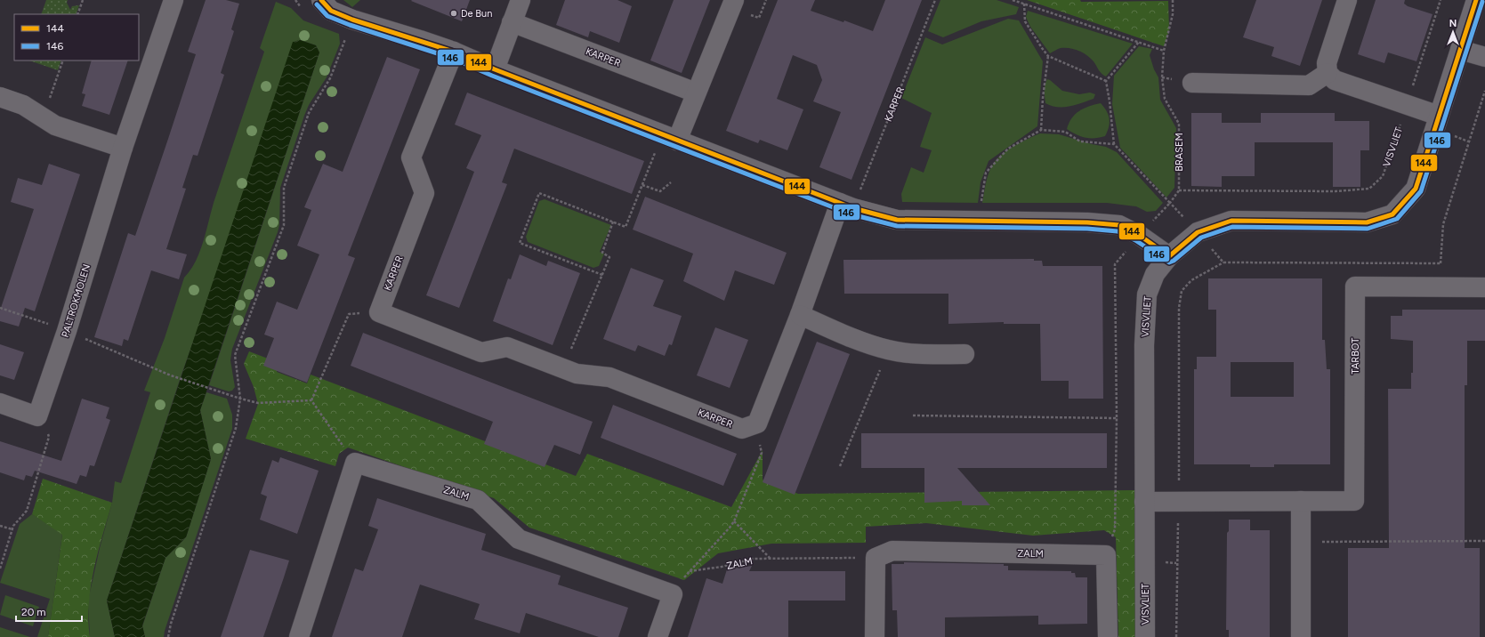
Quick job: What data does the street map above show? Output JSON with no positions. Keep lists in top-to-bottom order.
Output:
{
  "streets": {
    "street": [
      "KARPER",
      "VISVLIET",
      "PALTROKMOLEN",
      "TARBOT",
      "ZALM"
    ],
    "path": ["BRASEM"]
  },
  "crossings": [
    ["VISVLIET", "BRASEM"],
    ["VISVLIET", "TARBOT"]
  ],
  "places": ["De Bun"],
  "lines": ["transit line 144", "transit line 146"],
  "legend": ["144", "146"],
  "scale_bar": "20 m",
  "north": "top"
}
